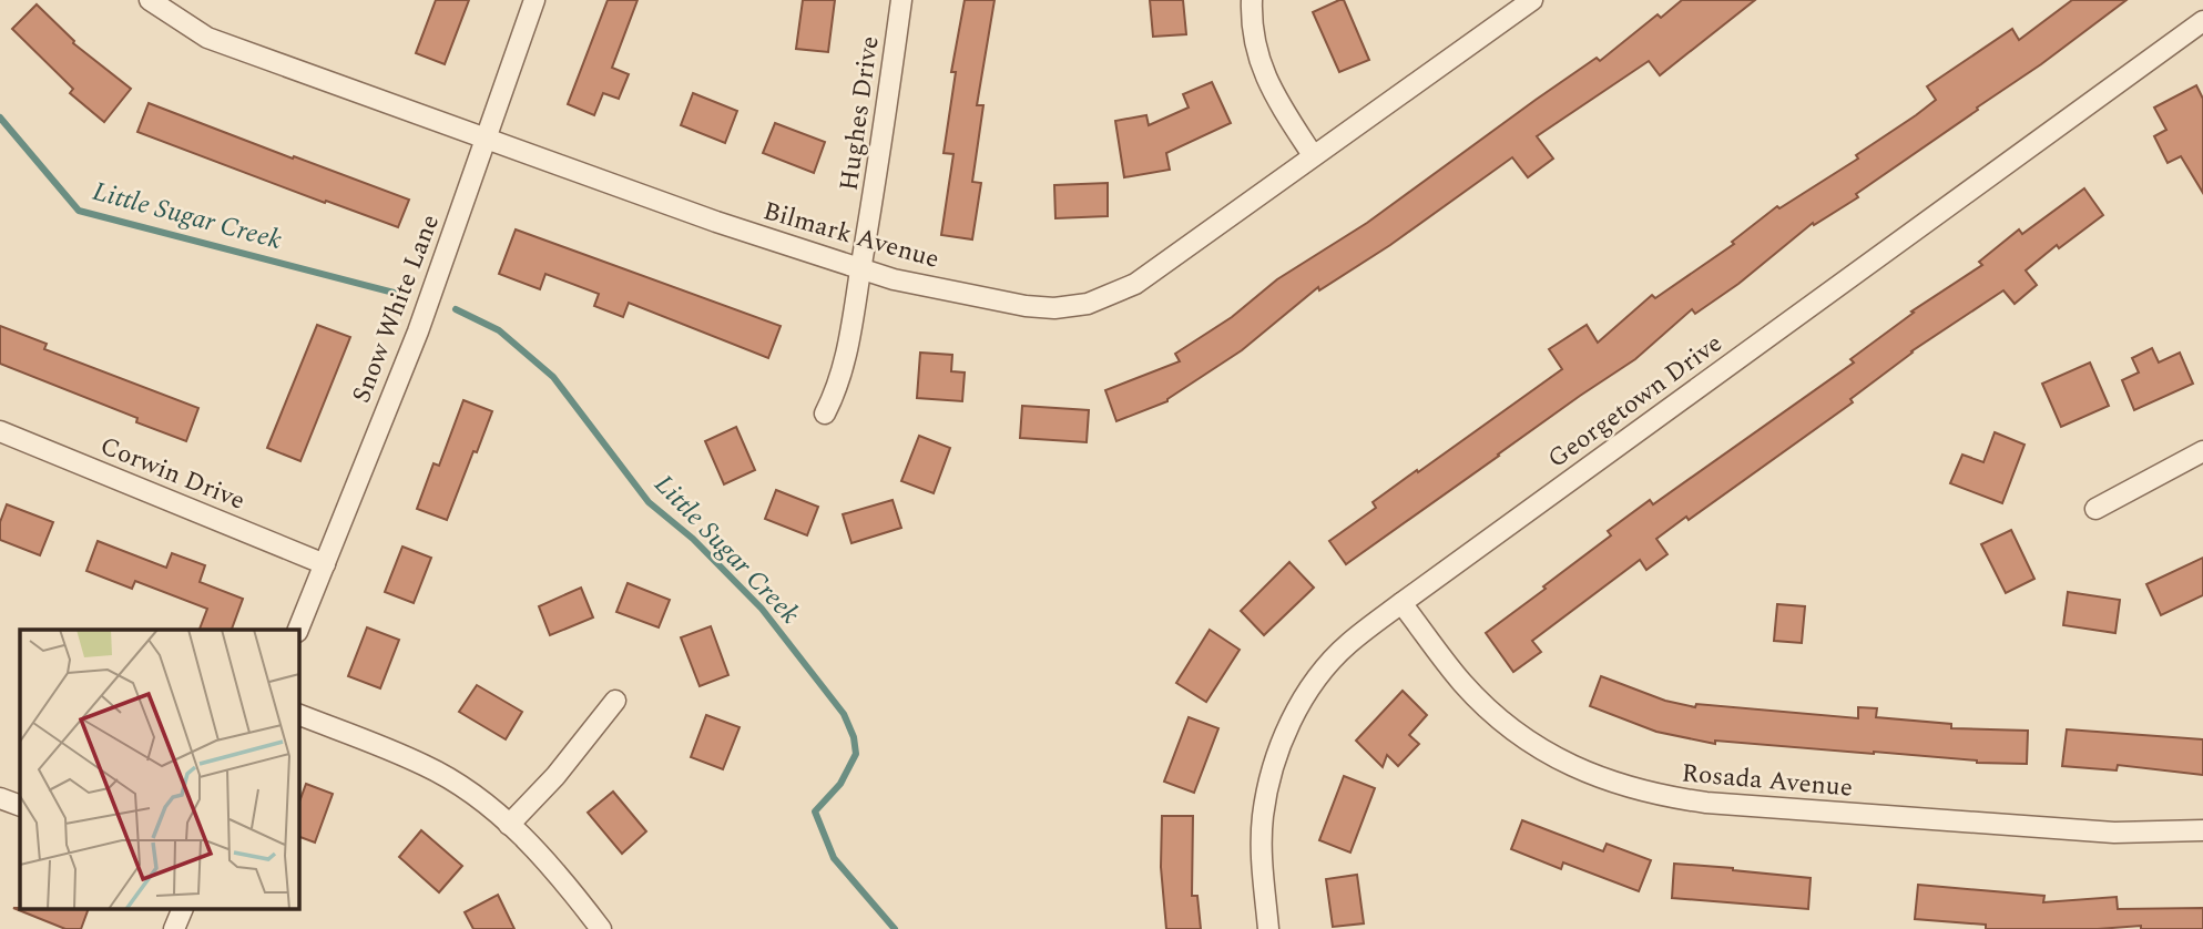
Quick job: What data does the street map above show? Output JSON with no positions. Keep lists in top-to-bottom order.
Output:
{
  "streets": {
    "street": [
      "Hughes Drive",
      "Bilmark Avenue",
      "Snow White Lane",
      "Georgetown Drive",
      "Corwin Drive",
      "Rosada Avenue"
    ]
  },
  "crossings": [
    ["Hughes Drive", "Bilmark Avenue"],
    ["Bilmark Avenue", "Snow White Lane"],
    ["Snow White Lane", "Corwin Drive"],
    ["Georgetown Drive", "Rosada Avenue"]
  ],
  "water": ["Little Sugar Creek"]
}
